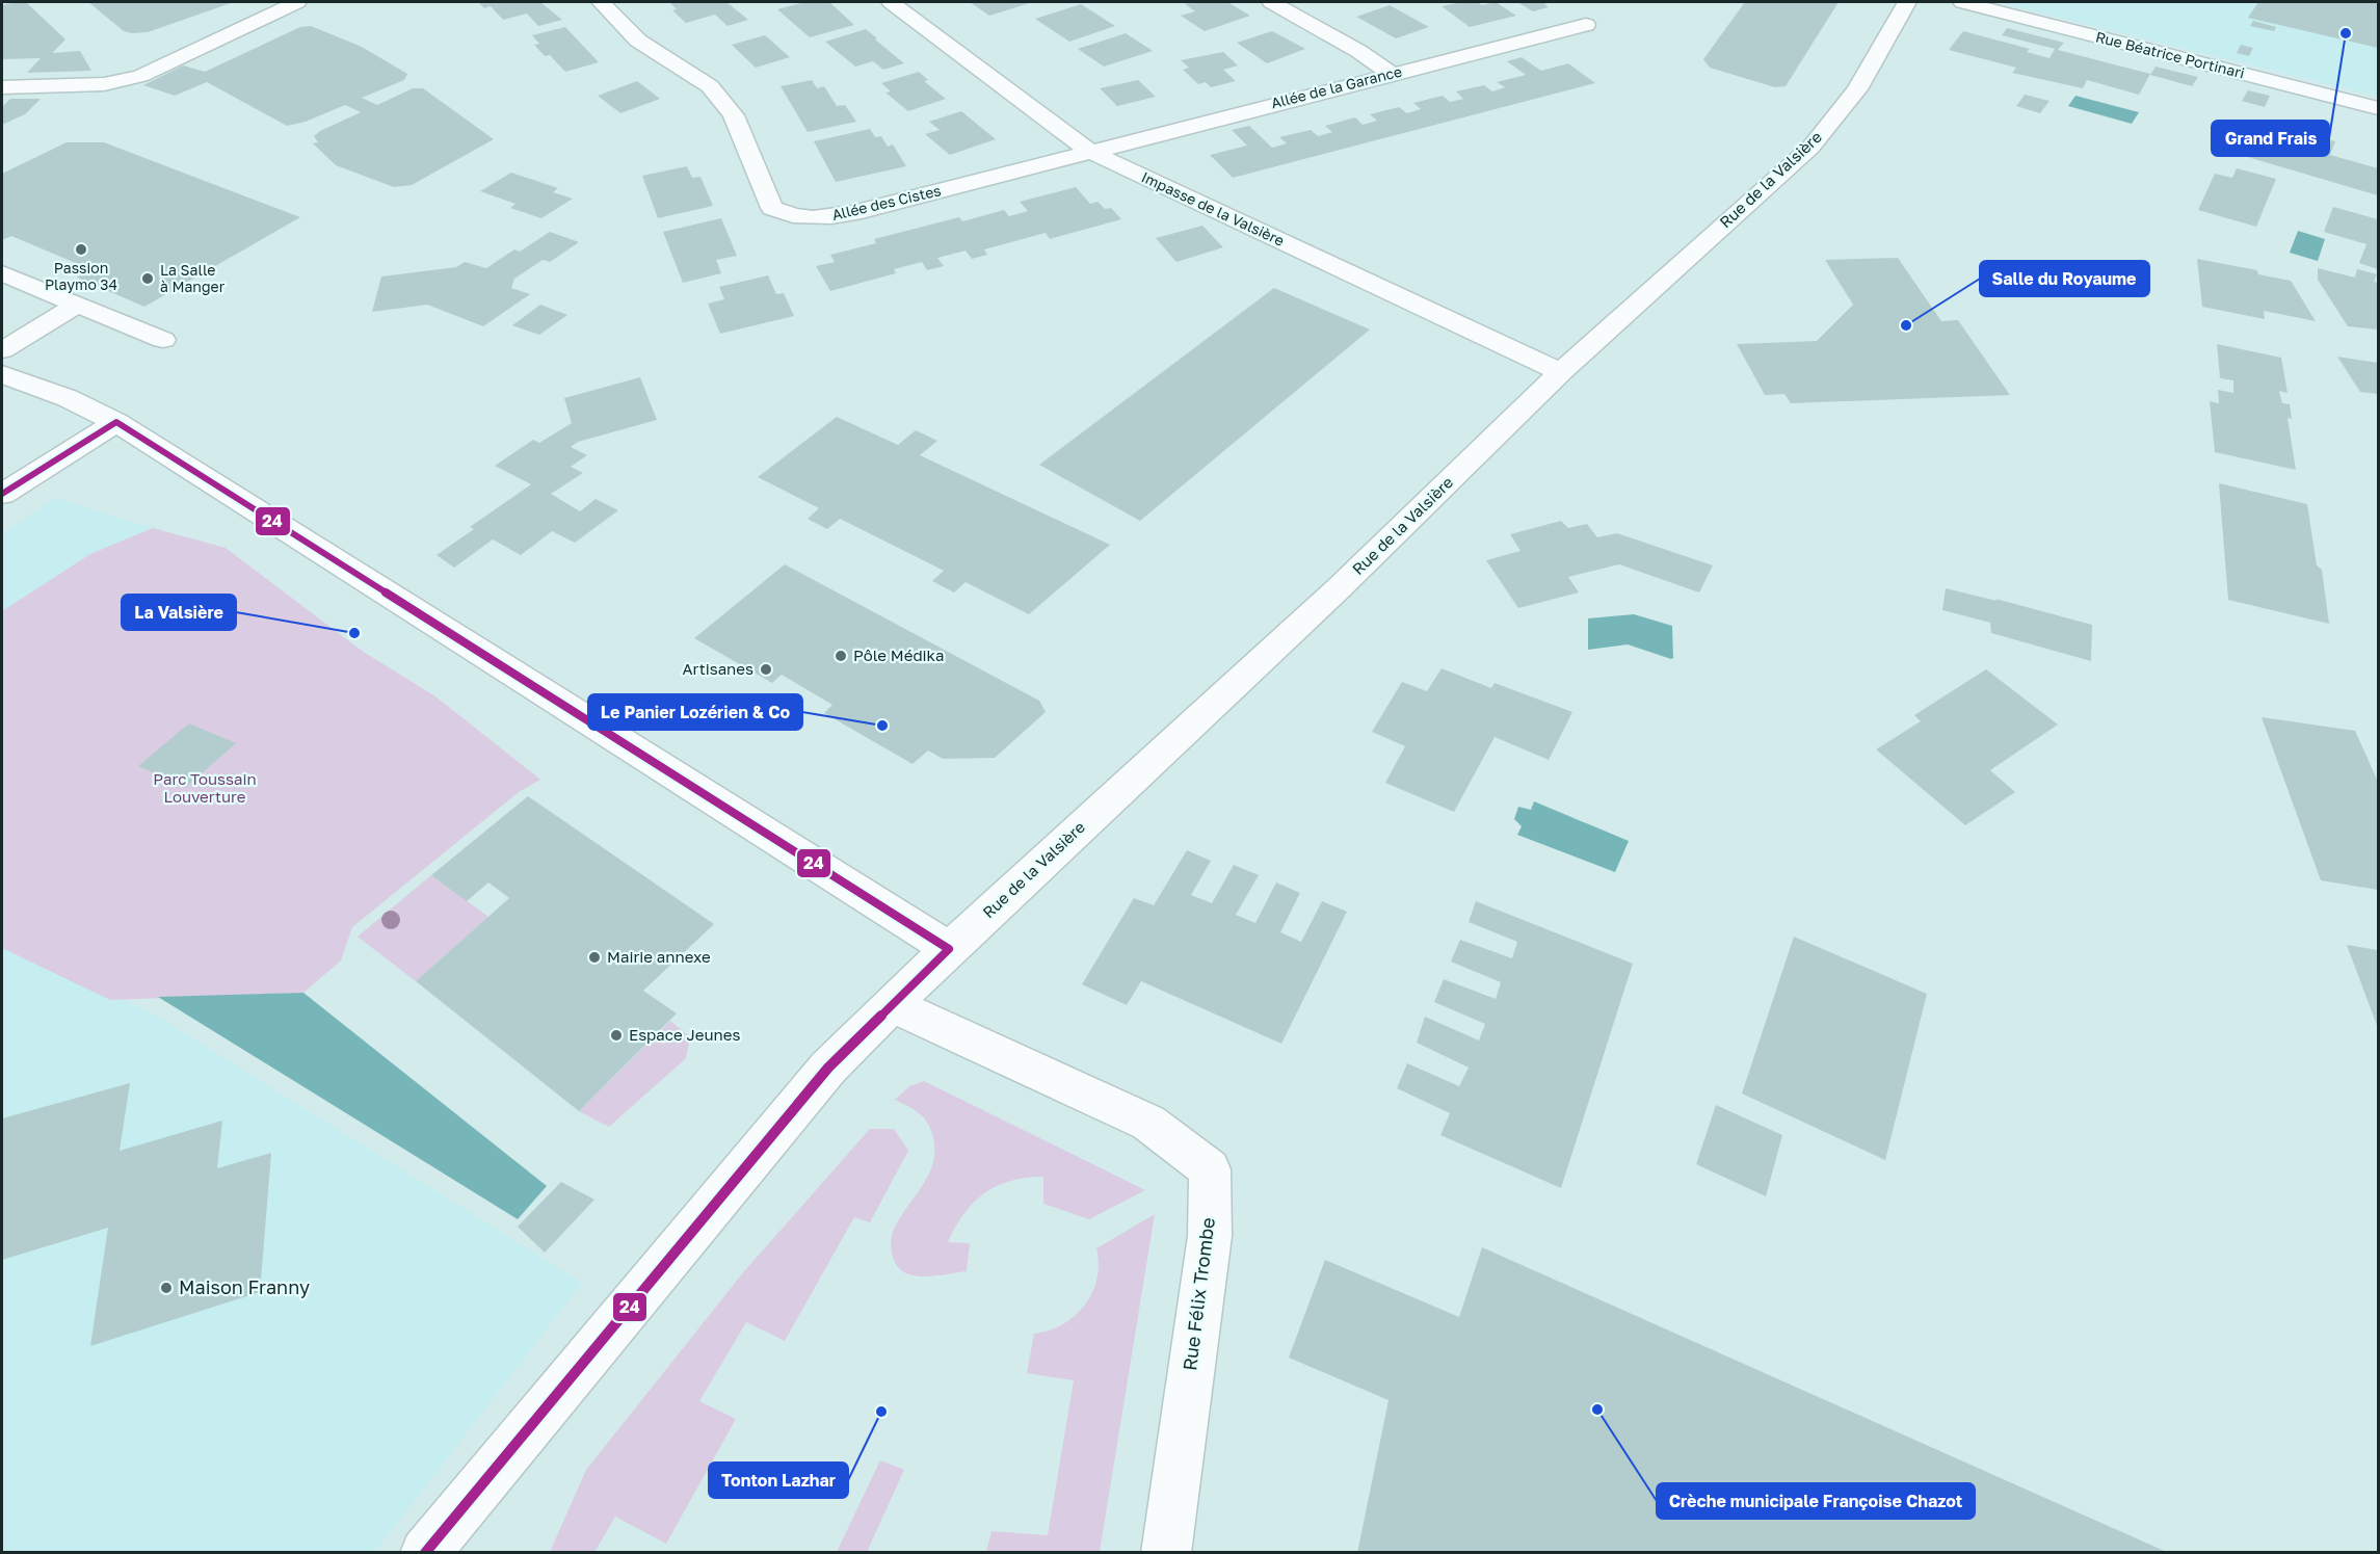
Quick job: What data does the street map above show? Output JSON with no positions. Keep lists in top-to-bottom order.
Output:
{
  "streets": {
    "street": [
      "Rue Béatrice Portinari",
      "Allée de la Garance",
      "Rue de la Valsière",
      "Allée des Cistes",
      "Impasse de la Valsière",
      "Rue Félix Trombe"
    ]
  },
  "crossings": [
    ["Allée de la Garance", "Allée des Cistes"],
    ["Allée de la Garance", "Impasse de la Valsière"],
    ["Rue de la Valsière", "Impasse de la Valsière"],
    ["Rue de la Valsière", "Rue Félix Trombe"],
    ["Allée des Cistes", "Impasse de la Valsière"]
  ],
  "parks": ["Parc Toussain Louverture"],
  "places": [
    "Grand Frais",
    "Passion Playmo 34",
    "La Salle à Manger",
    "Salle du Royaume",
    "La Valsière",
    "Pôle Médika",
    "Artisanes",
    "Le Panier Lozérien & Co",
    "Mairie annexe",
    "Espace Jeunes",
    "Maison Franny",
    "Crèche municipale Françoise Chazot",
    "Tonton Lazhar"
  ],
  "lines": ["transit line 24"]
}
